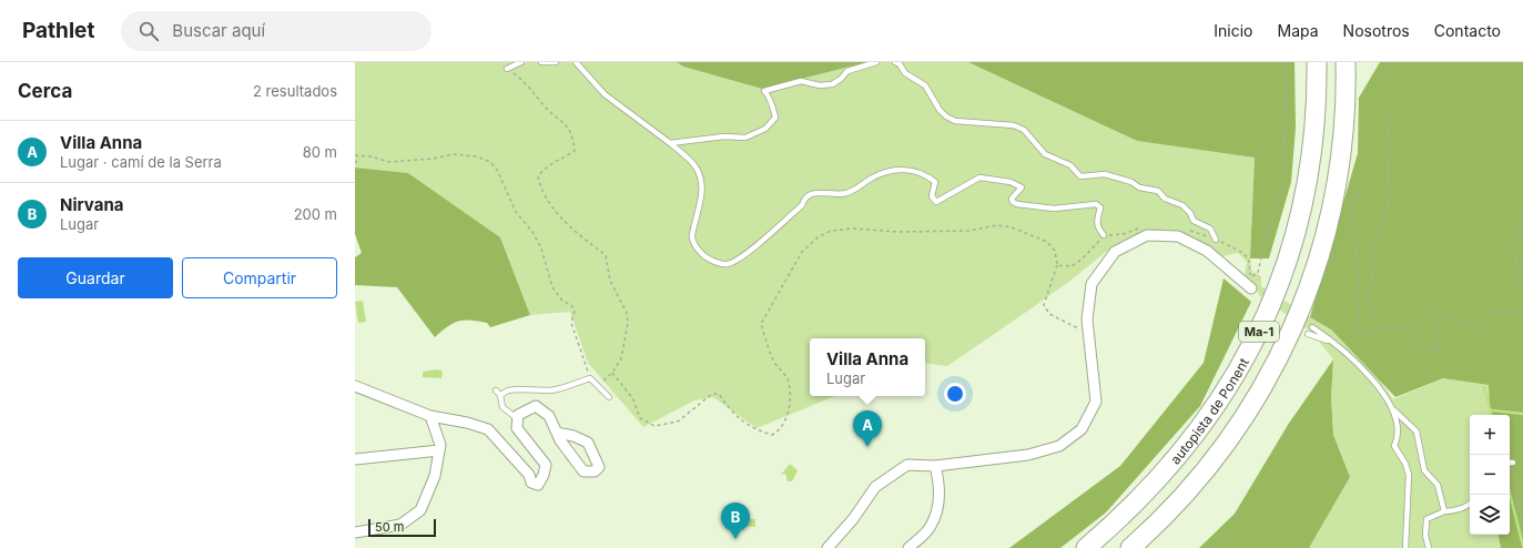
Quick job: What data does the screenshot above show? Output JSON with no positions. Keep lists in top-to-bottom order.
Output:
{
  "streets": {
    "highway": ["Ma-1", "autopista de Ponent"]
  },
  "scale_bar": "50 m",
  "page": {
    "header": "Pathlet",
    "search": "Buscar aquí",
    "nav": [
      "Inicio",
      "Mapa",
      "Nosotros",
      "Contacto"
    ],
    "heading": ["Cerca", "2 resultados"],
    "list": [
      {
        "mark": "A",
        "name": "Villa Anna",
        "note": "Lugar · camí de la Serra",
        "value": "80 m"
      },
      {
        "mark": "B",
        "name": "Nirvana",
        "note": "Lugar",
        "value": "200 m"
      }
    ],
    "buttons": ["Guardar", "Compartir"],
    "popup": ["Villa Anna", "Lugar"],
    "pins": ["A", "B"],
    "map_buttons": ["+", "−"],
    "scale": "50 m"
  }
}
